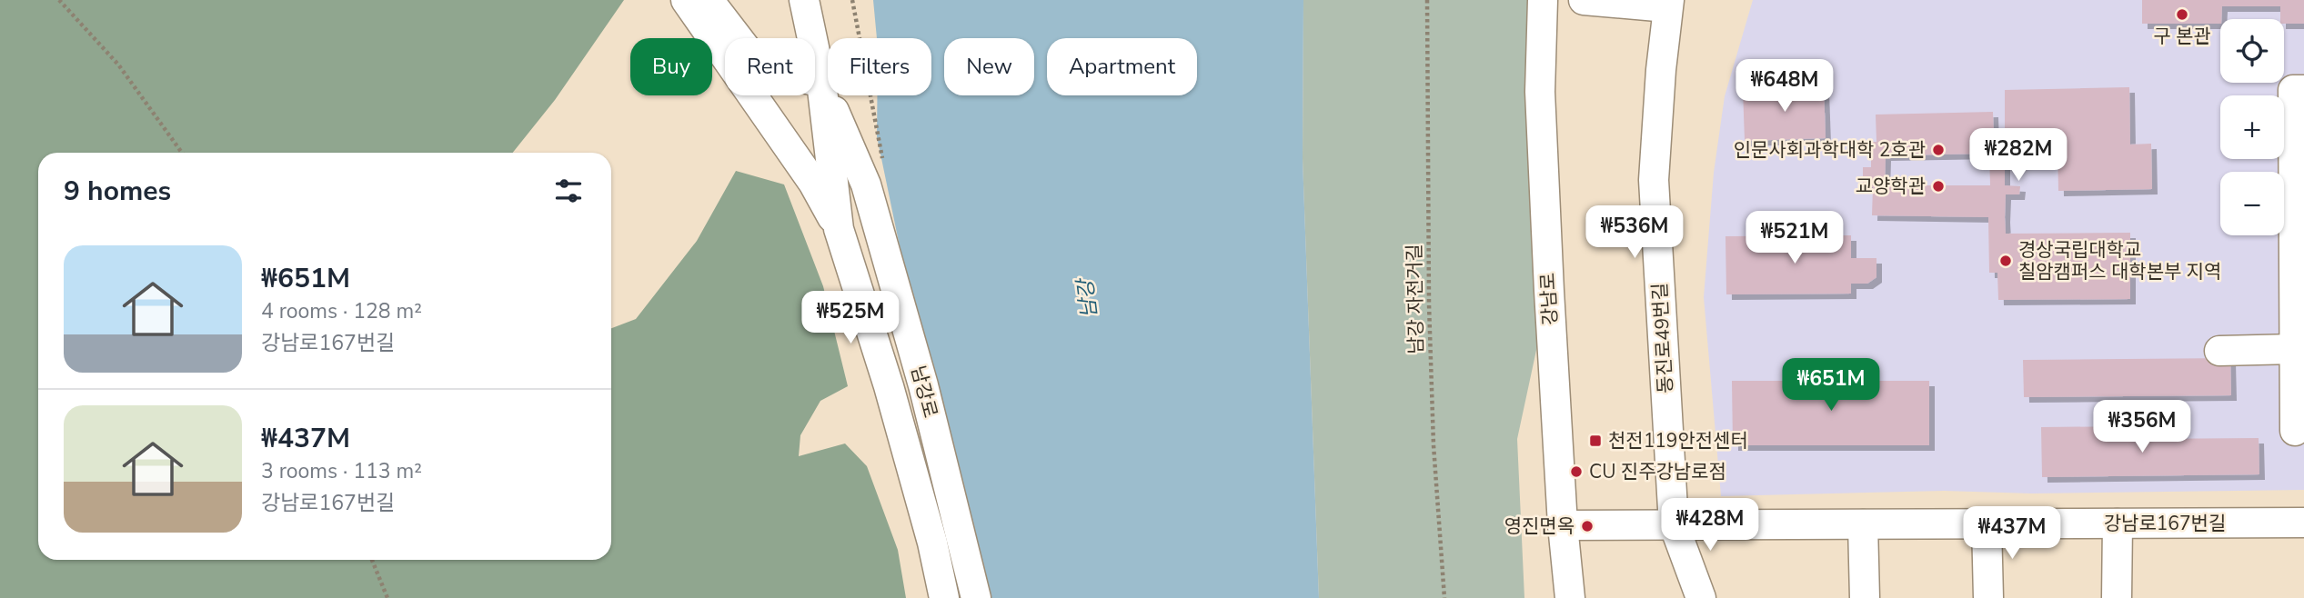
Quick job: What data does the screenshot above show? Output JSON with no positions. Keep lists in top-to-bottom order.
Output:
{
  "streets": {
    "street": [
      "강남로",
      "동진로49번길",
      "남강로",
      "강남로167번길"
    ],
    "path": ["남강 자전거길"]
  },
  "crossings": [
    ["강남로", "강남로167번길"],
    ["동진로49번길", "강남로167번길"]
  ],
  "water": ["남강"],
  "places": {
    "other": [
      "구 본관",
      "인문사회과학대학 2호관",
      "교양학관",
      "경상국립대학교 칠암캠퍼스 대학본부 지역",
      "CU 진주강남로점",
      "영진면옥"
    ],
    "transit": ["천전119안전센터"]
  },
  "page": {
    "map_buttons": ["+", "−"],
    "chip": [
      "Buy",
      "Rent",
      "Filters",
      "New",
      "Apartment"
    ],
    "price": [
      "₩648M",
      "₩282M",
      "₩536M",
      "₩521M",
      "₩525M",
      "₩651M",
      "₩356M",
      "₩428M",
      "₩437M"
    ],
    "heading": "9 homes",
    "list": [
      {
        "name": "₩651M",
        "note": "4 rooms · 128 m² · 강남로167번길"
      },
      {
        "name": "₩437M",
        "note": "3 rooms · 113 m² · 강남로167번길"
      }
    ]
  }
}
